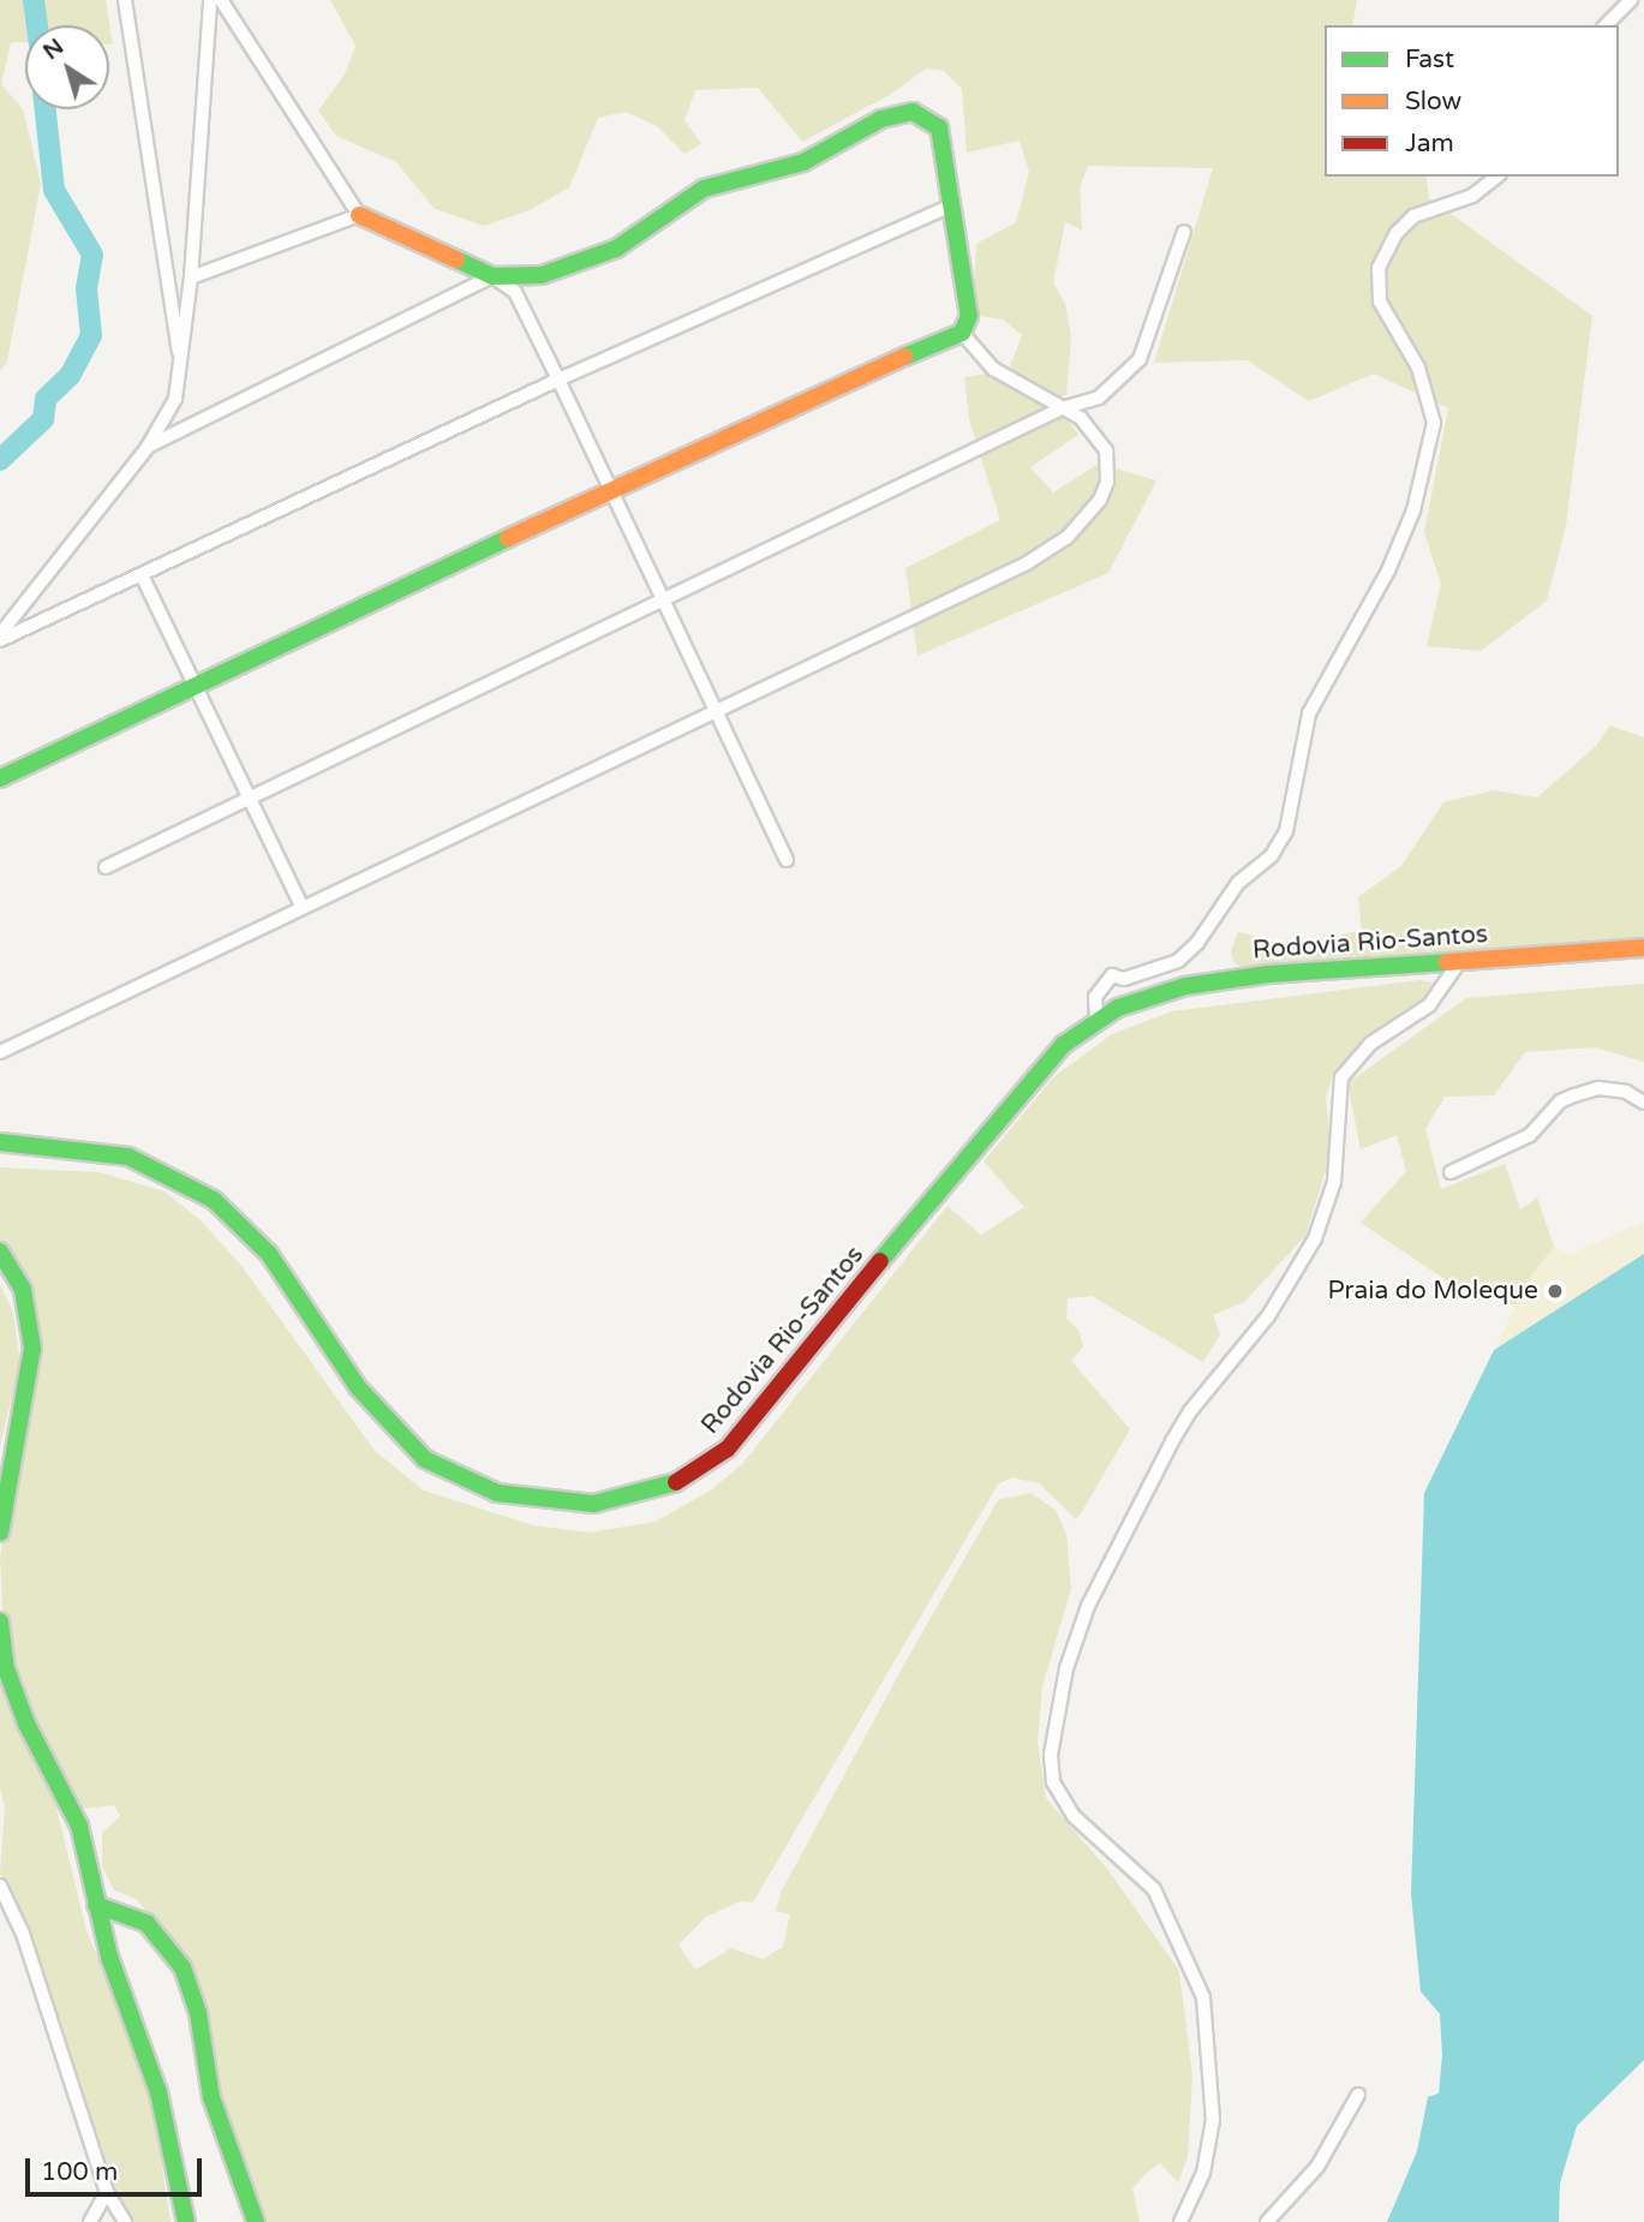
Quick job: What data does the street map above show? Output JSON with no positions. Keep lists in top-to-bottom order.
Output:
{
  "streets": {
    "main road": ["Rodovia Rio-Santos"]
  },
  "places": ["Praia do Moleque"],
  "legend": ["Fast", "Slow", "Jam"],
  "scale_bar": "100 m",
  "north": "top left"
}
